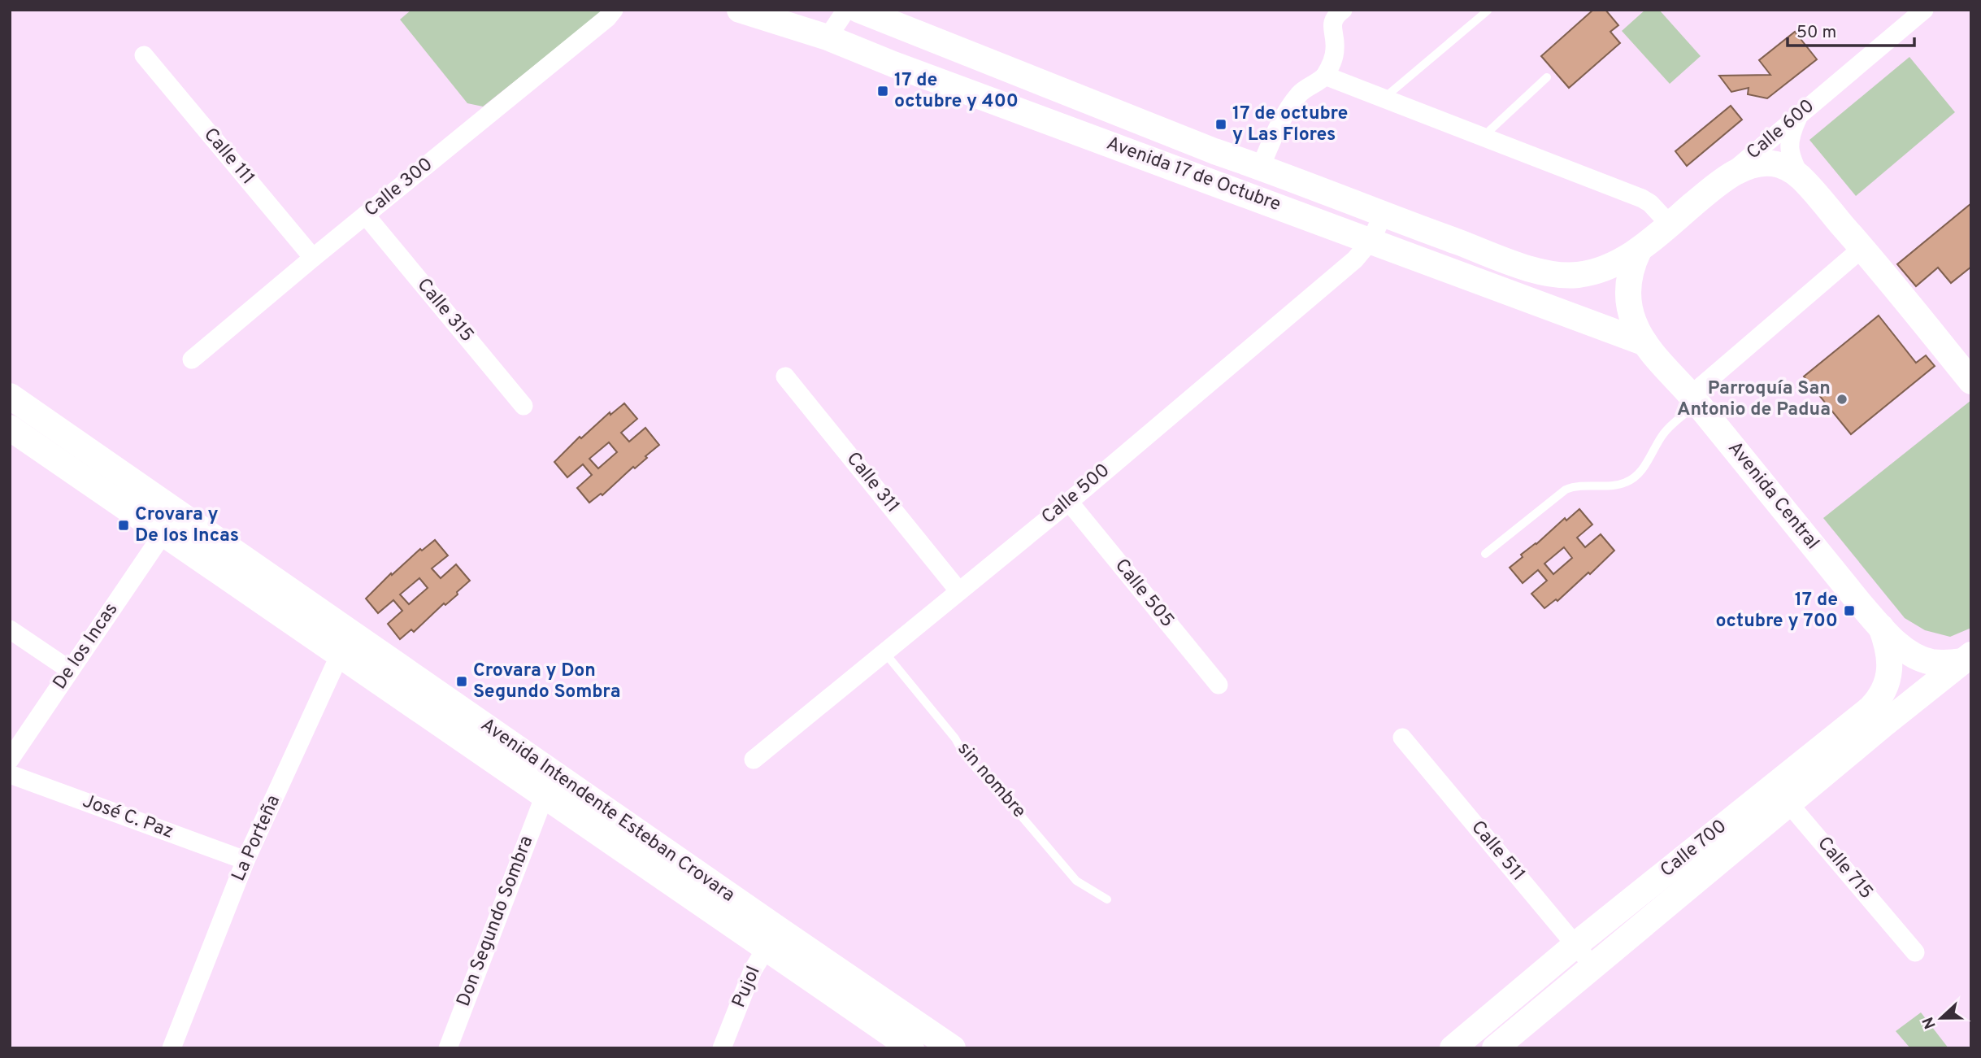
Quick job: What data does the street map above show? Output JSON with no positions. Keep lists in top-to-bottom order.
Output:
{
  "streets": {
    "main road": [
      "Calle 600",
      "Avenida 17 de Octubre",
      "Avenida Central",
      "Avenida Intendente Esteban Crovara",
      "Calle 700"
    ],
    "street": [
      "Calle 111",
      "Calle 300",
      "Calle 315",
      "Calle 311",
      "Calle 500",
      "Calle 505",
      "De los Incas",
      "José C. Paz",
      "La Porteña",
      "Calle 511",
      "Calle 715",
      "Don Segundo Sombra",
      "Pujol"
    ],
    "lane": ["sin nombre"]
  },
  "crossings": [
    ["Calle 600", "Avenida 17 de Octubre"],
    ["Calle 600", "Avenida Central"],
    ["Calle 111", "Calle 300"],
    ["Avenida 17 de Octubre", "Calle 500"],
    ["Avenida 17 de Octubre", "Avenida Central"],
    ["Calle 300", "Calle 315"],
    ["Calle 311", "Calle 500"],
    ["Calle 500", "Calle 505"],
    ["Calle 500", "sin nombre"],
    ["Avenida Central", "Calle 700"],
    ["De los Incas", "Avenida Intendente Esteban Crovara"],
    ["Avenida Intendente Esteban Crovara", "La Porteña"],
    ["Avenida Intendente Esteban Crovara", "Don Segundo Sombra"],
    ["Avenida Intendente Esteban Crovara", "Pujol"],
    ["José C. Paz", "La Porteña"],
    ["Calle 700", "Calle 511"],
    ["Calle 700", "Calle 715"]
  ],
  "places": {
    "transit": [
      "17 de octubre y 400",
      "17 de octubre y Las Flores",
      "Crovara y De los Incas",
      "17 de octubre y 700",
      "Crovara y Don Segundo Sombra"
    ],
    "other": ["Parroquía San Antonio de Padua"]
  },
  "scale_bar": "50 m",
  "north": "left"
}
